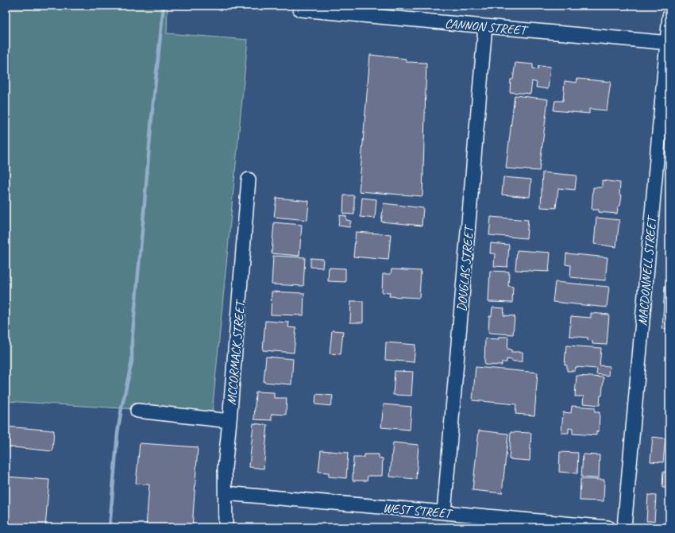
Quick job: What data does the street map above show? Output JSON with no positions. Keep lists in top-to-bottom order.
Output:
{
  "streets": {
    "street": [
      "CANNON STREET",
      "DOUGLAS STREET",
      "MACDONNELL STREET",
      "MCCORMACK STREET",
      "WEST STREET"
    ]
  },
  "crossings": [
    ["CANNON STREET", "DOUGLAS STREET"],
    ["CANNON STREET", "MACDONNELL STREET"],
    ["DOUGLAS STREET", "WEST STREET"],
    ["MCCORMACK STREET", "WEST STREET"]
  ]
}
